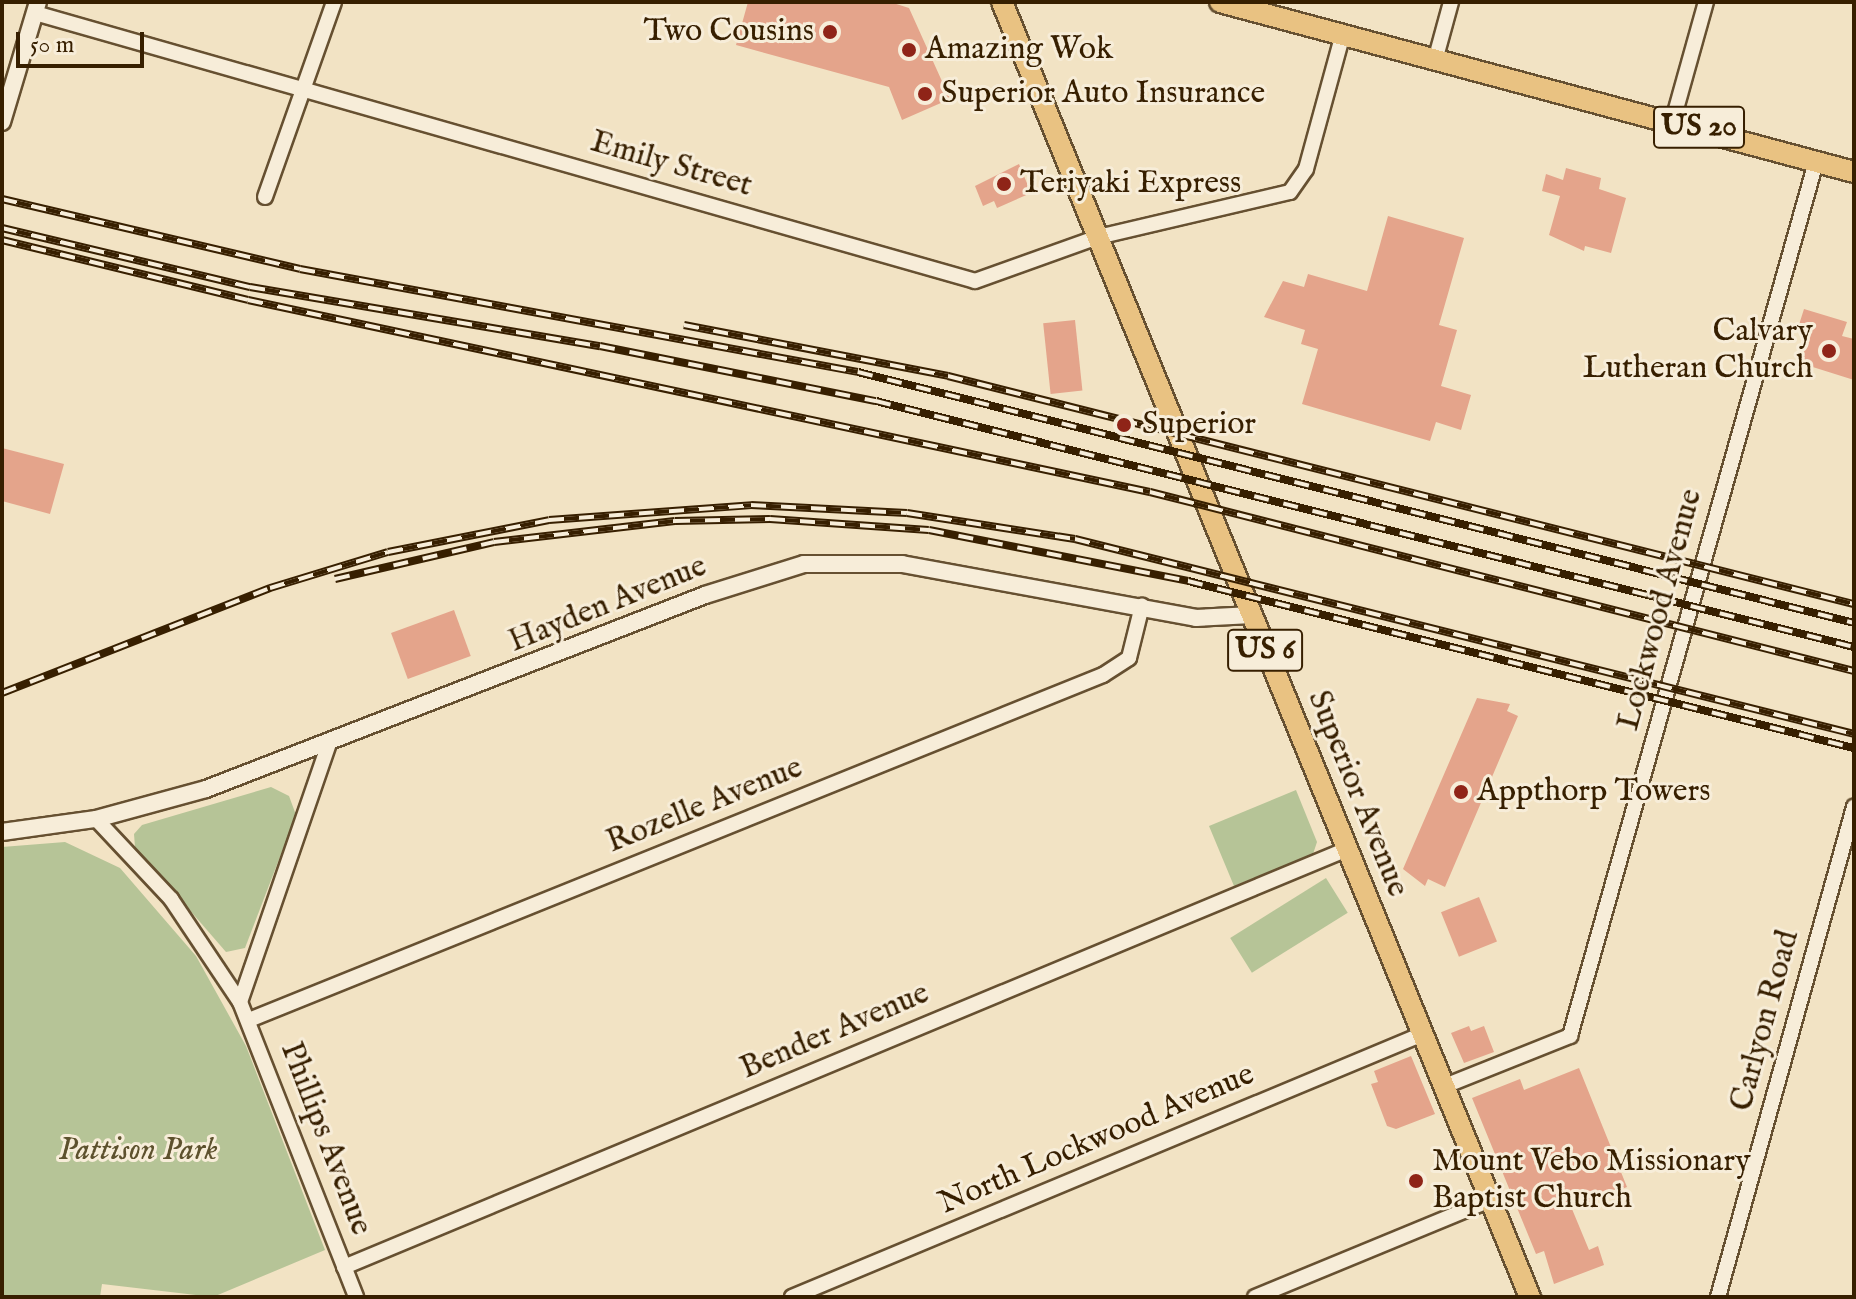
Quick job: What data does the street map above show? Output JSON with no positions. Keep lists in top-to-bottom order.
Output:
{
  "streets": {
    "main road": ["US 20", "US 6", "Superior Avenue"],
    "street": [
      "Emily Street",
      "Hayden Avenue",
      "Lockwood Avenue",
      "Rozelle Avenue",
      "Carlyon Road",
      "Bender Avenue",
      "Phillips Avenue",
      "North Lockwood Avenue"
    ]
  },
  "crossings": [
    ["US 20", "Emily Street"],
    ["US 20", "Lockwood Avenue"],
    ["Emily Street", "Superior Avenue"],
    ["Hayden Avenue", "Superior Avenue"],
    ["Hayden Avenue", "Rozelle Avenue"],
    ["Hayden Avenue", "Phillips Avenue"],
    ["Lockwood Avenue", "Superior Avenue"],
    ["Superior Avenue", "Bender Avenue"],
    ["Superior Avenue", "North Lockwood Avenue"],
    ["Rozelle Avenue", "Phillips Avenue"],
    ["Bender Avenue", "Phillips Avenue"]
  ],
  "parks": ["Pattison Park"],
  "places": [
    "Two Cousins",
    "Amazing Wok",
    "Superior Auto Insurance",
    "Teriyaki Express",
    "Calvary Lutheran Church",
    "Superior",
    "Appthorp Towers",
    "Mount Vebo Missionary Baptist Church"
  ],
  "scale_bar": "50 m"
}
